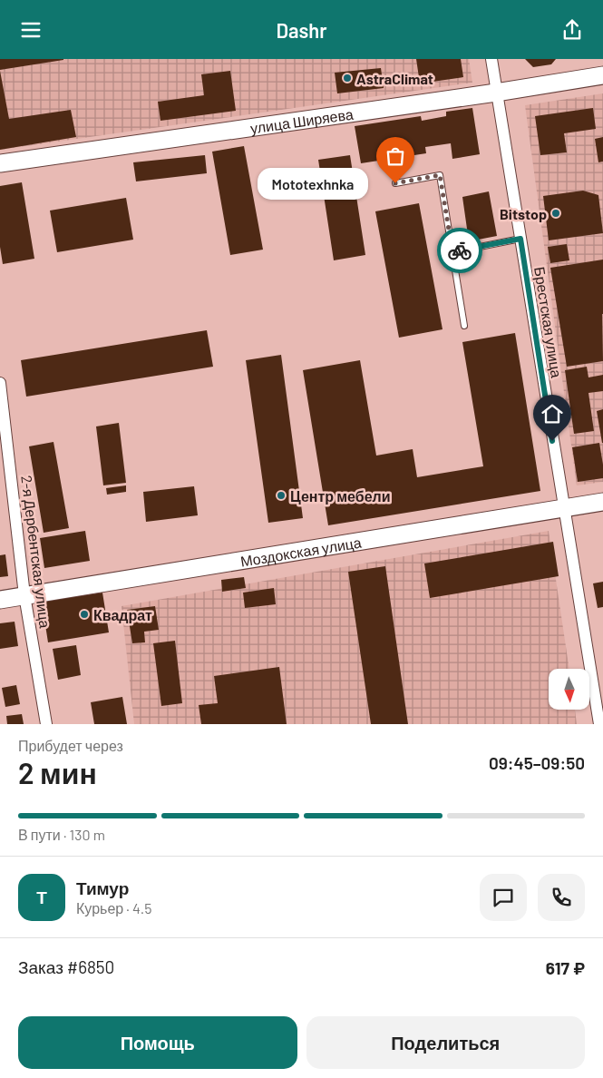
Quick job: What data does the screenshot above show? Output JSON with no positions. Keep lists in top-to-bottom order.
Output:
{
  "streets": {
    "main road": ["улица Ширяева", "Моздокская улица"],
    "street": ["Брестская улица", "2-я Дербентская улица"]
  },
  "crossings": [
    ["улица Ширяева", "Брестская улица"],
    ["Брестская улица", "Моздокская улица"],
    ["Моздокская улица", "2-я Дербентская улица"]
  ],
  "places": [
    "AstraClimat",
    "Mototexhnka",
    "Bitstop",
    "Центр мебели",
    "Квадрат"
  ],
  "north": "bottom",
  "page": {
    "header": "Dashr",
    "bubble": "Mototexhnka",
    "heading": ["2 мин", "Прибудет через", "09:45–09:50"],
    "panel": [
      "Тимур",
      "Курьер · 4.5",
      "Заказ #6850",
      "617 ₽"
    ],
    "bar": "В пути · 130 m",
    "round": "Т",
    "buttons": ["Помощь", "Поделиться"]
  }
}
